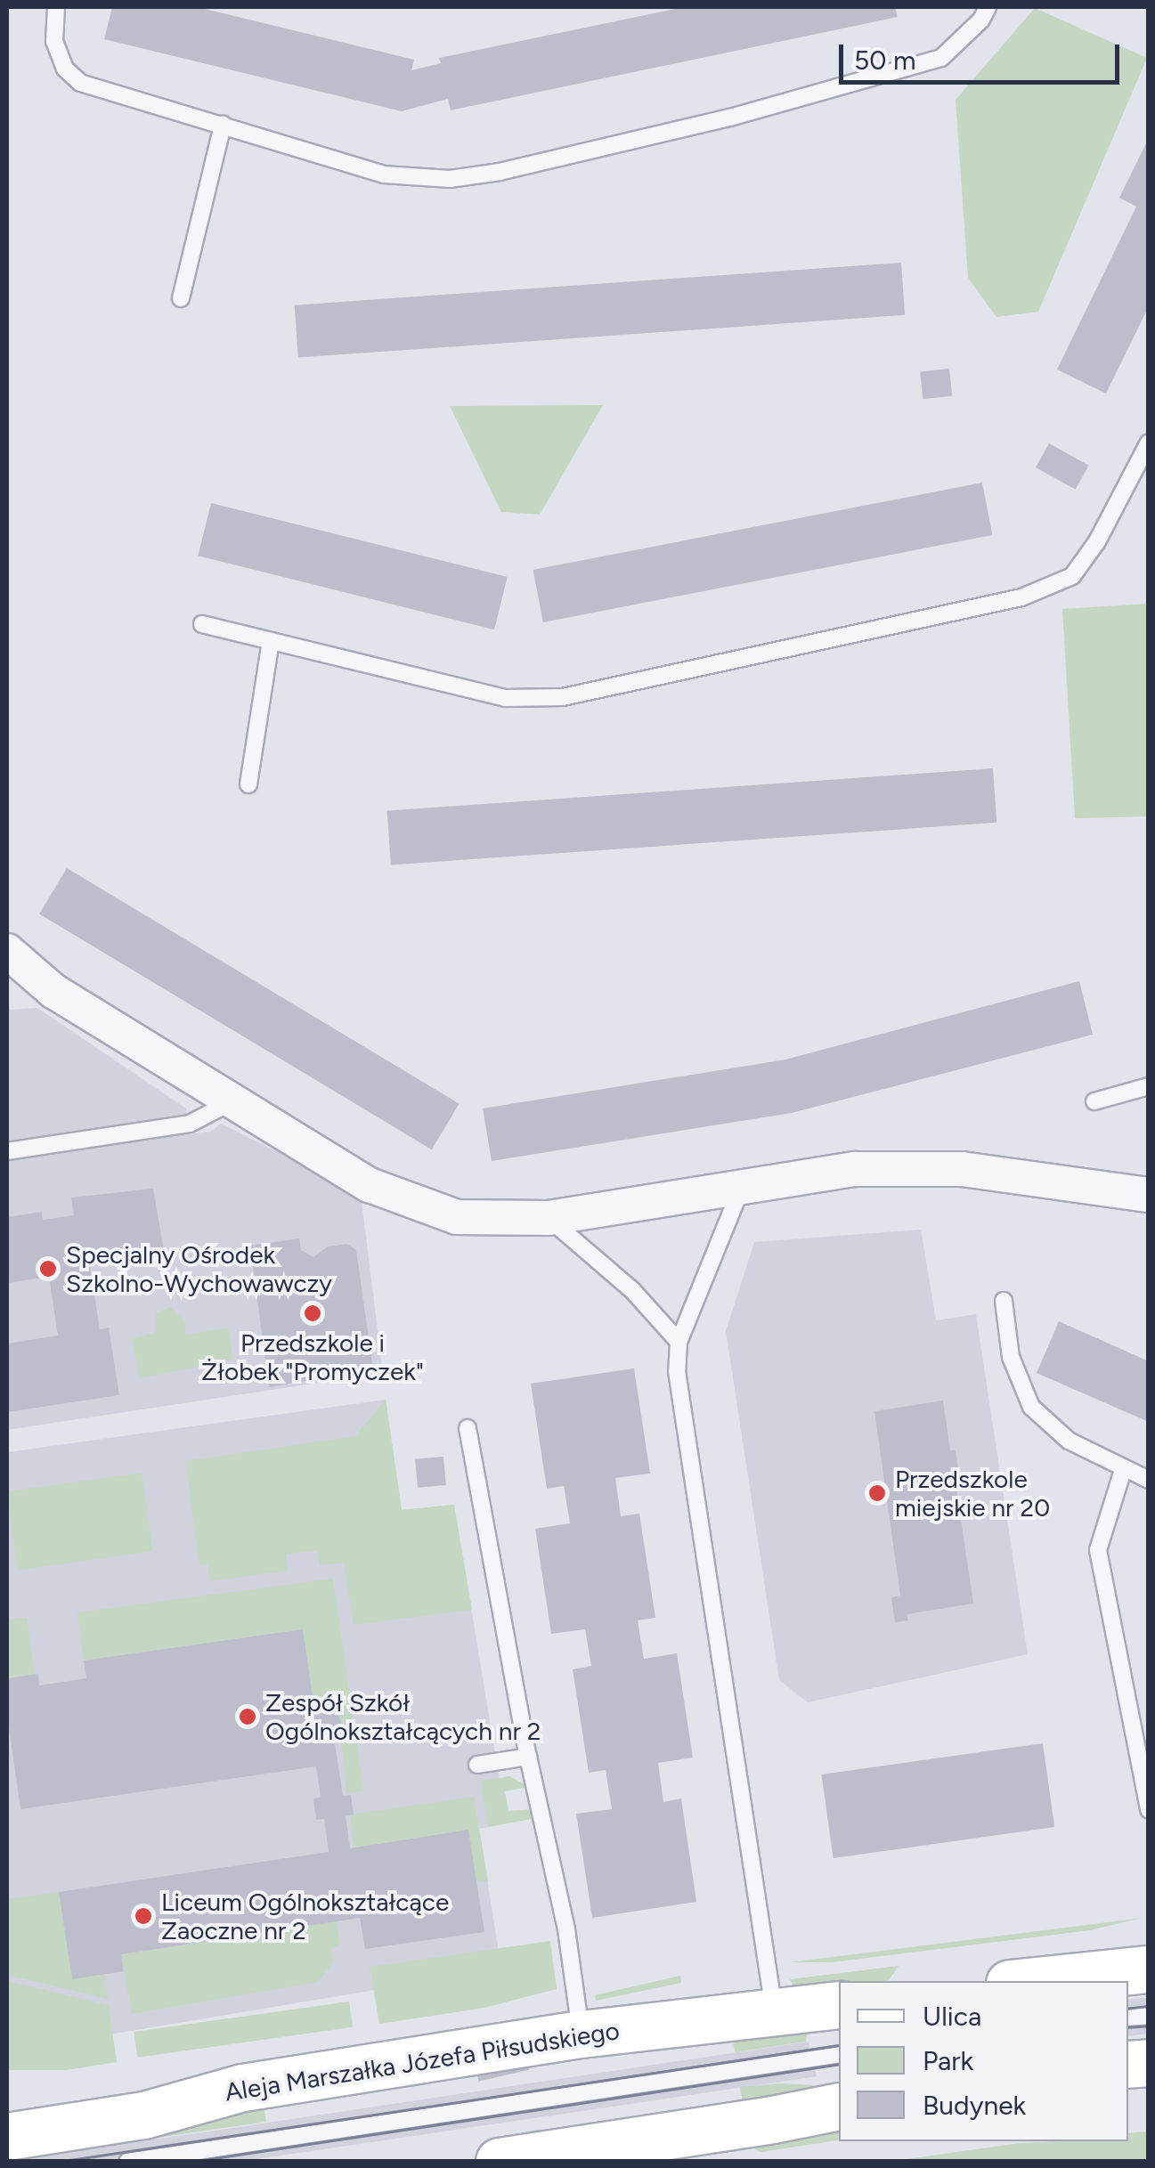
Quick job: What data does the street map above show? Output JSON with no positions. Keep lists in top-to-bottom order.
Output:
{
  "streets": {
    "street": ["Aleja Marszałka Józefa Piłsudskiego"]
  },
  "places": [
    "Specjalny Ośrodek Szkolno-Wychowawczy",
    "Przedszkole i Żłobek \"Promyczek\"",
    "Przedszkole miejskie nr 20",
    "Zespół Szkół Ogólnokształcących nr 2",
    "Liceum Ogólnokształcące Zaoczne nr 2"
  ],
  "legend": ["Ulica", "Park", "Budynek"],
  "scale_bar": "50 m"
}
